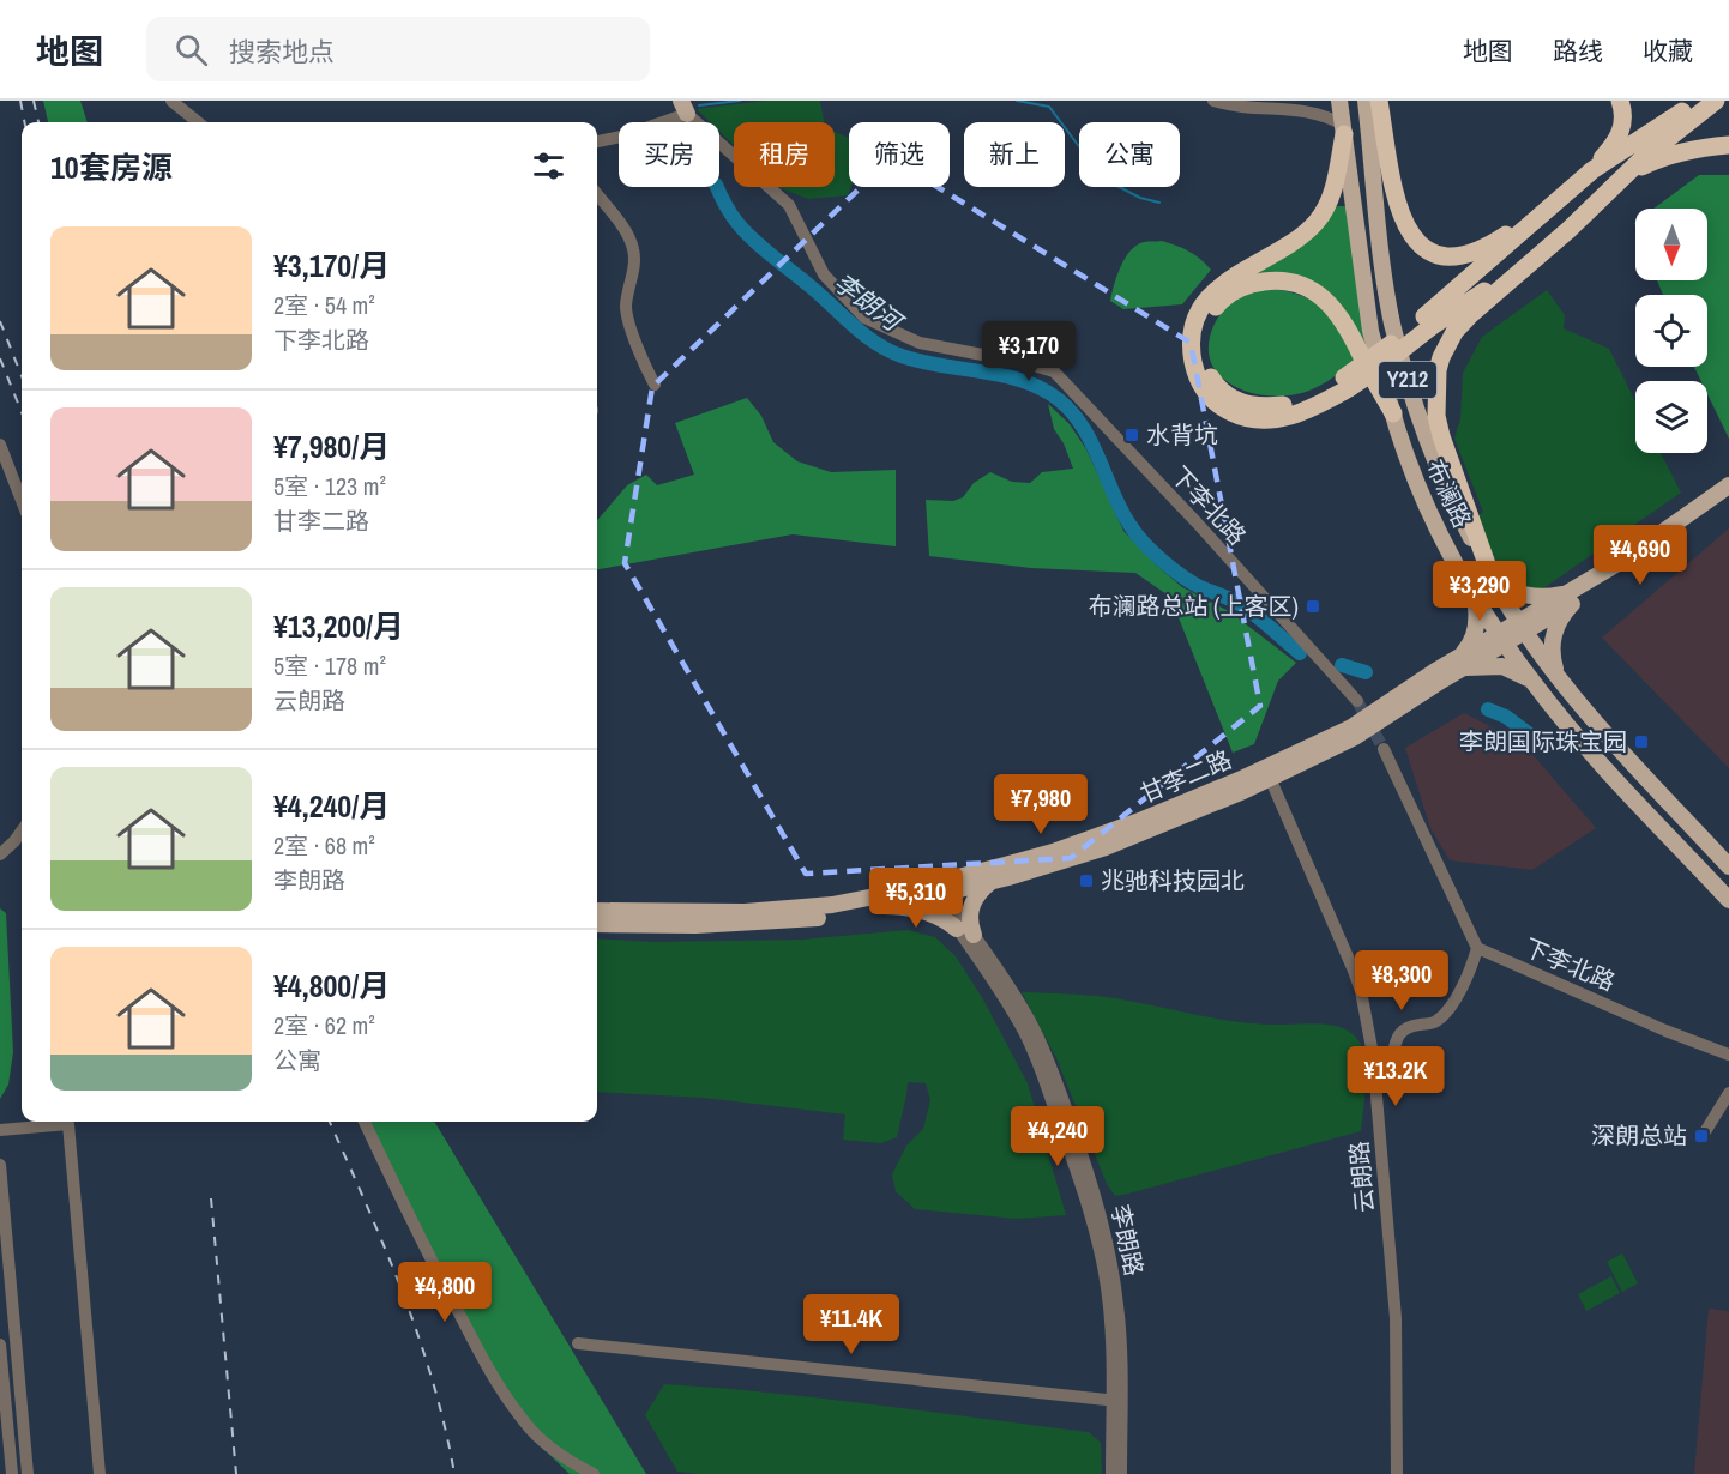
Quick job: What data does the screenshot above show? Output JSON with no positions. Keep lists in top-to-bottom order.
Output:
{
  "streets": {
    "main road": ["Y212", "布澜路", "甘李二路"],
    "street": ["下李北路", "云朗路", "李朗路"]
  },
  "crossings": [
    ["布澜路", "甘李二路"],
    ["甘李二路", "云朗路"],
    ["甘李二路", "李朗路"]
  ],
  "water": ["李朗河"],
  "places": {
    "transit": [
      "水背坑",
      "布澜路总站 (上客区)",
      "李朗国际珠宝园",
      "兆驰科技园北",
      "深朗总站"
    ]
  },
  "north": "bottom",
  "page": {
    "header": "地图",
    "search": "搜索地点",
    "nav": ["地图", "路线", "收藏"],
    "chip": [
      "买房",
      "租房",
      "筛选",
      "新上",
      "公寓"
    ],
    "heading": "10套房源",
    "list": [
      {
        "name": "¥3,170/月",
        "note": "2室 · 54 m² · 下李北路"
      },
      {
        "name": "¥7,980/月",
        "note": "5室 · 123 m² · 甘李二路"
      },
      {
        "name": "¥13,200/月",
        "note": "5室 · 178 m² · 云朗路"
      },
      {
        "name": "¥4,240/月",
        "note": "2室 · 68 m² · 李朗路"
      },
      {
        "name": "¥4,800/月",
        "note": "2室 · 62 m² · 公寓"
      }
    ],
    "price": [
      "¥3,170",
      "¥4,690",
      "¥3,290",
      "¥7,980",
      "¥5,310",
      "¥8,300",
      "¥13.2K",
      "¥4,240",
      "¥4,800",
      "¥11.4K"
    ]
  }
}
